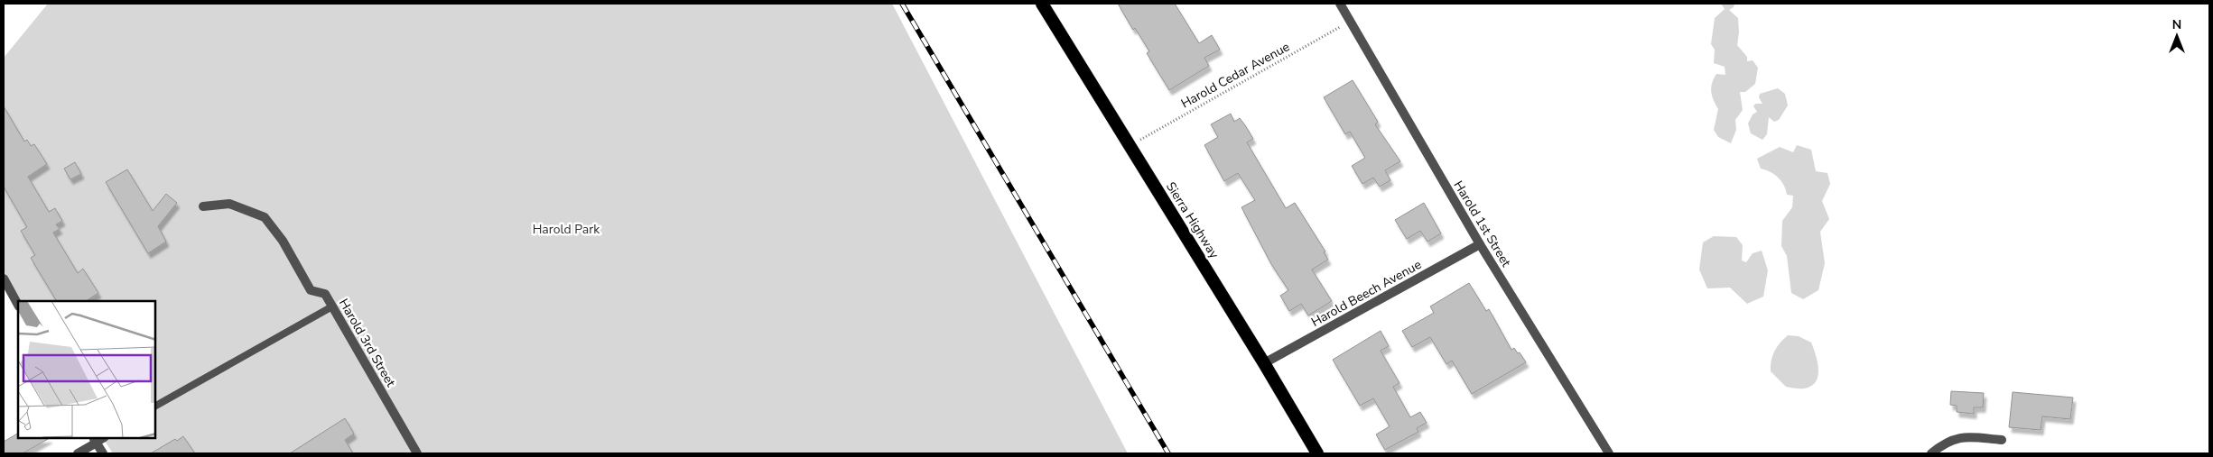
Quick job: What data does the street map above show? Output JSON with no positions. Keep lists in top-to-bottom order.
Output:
{
  "streets": {
    "highway": ["Sierra Highway"],
    "street": ["Harold 1st Street", "Harold Beech Avenue", "Harold 3rd Street"],
    "path": ["Harold Cedar Avenue"]
  },
  "crossings": [
    ["Harold Cedar Avenue", "Sierra Highway"],
    ["Harold Cedar Avenue", "Harold 1st Street"],
    ["Sierra Highway", "Harold Beech Avenue"],
    ["Harold 1st Street", "Harold Beech Avenue"]
  ],
  "parks": ["Harold Park"],
  "north": "top"
}
